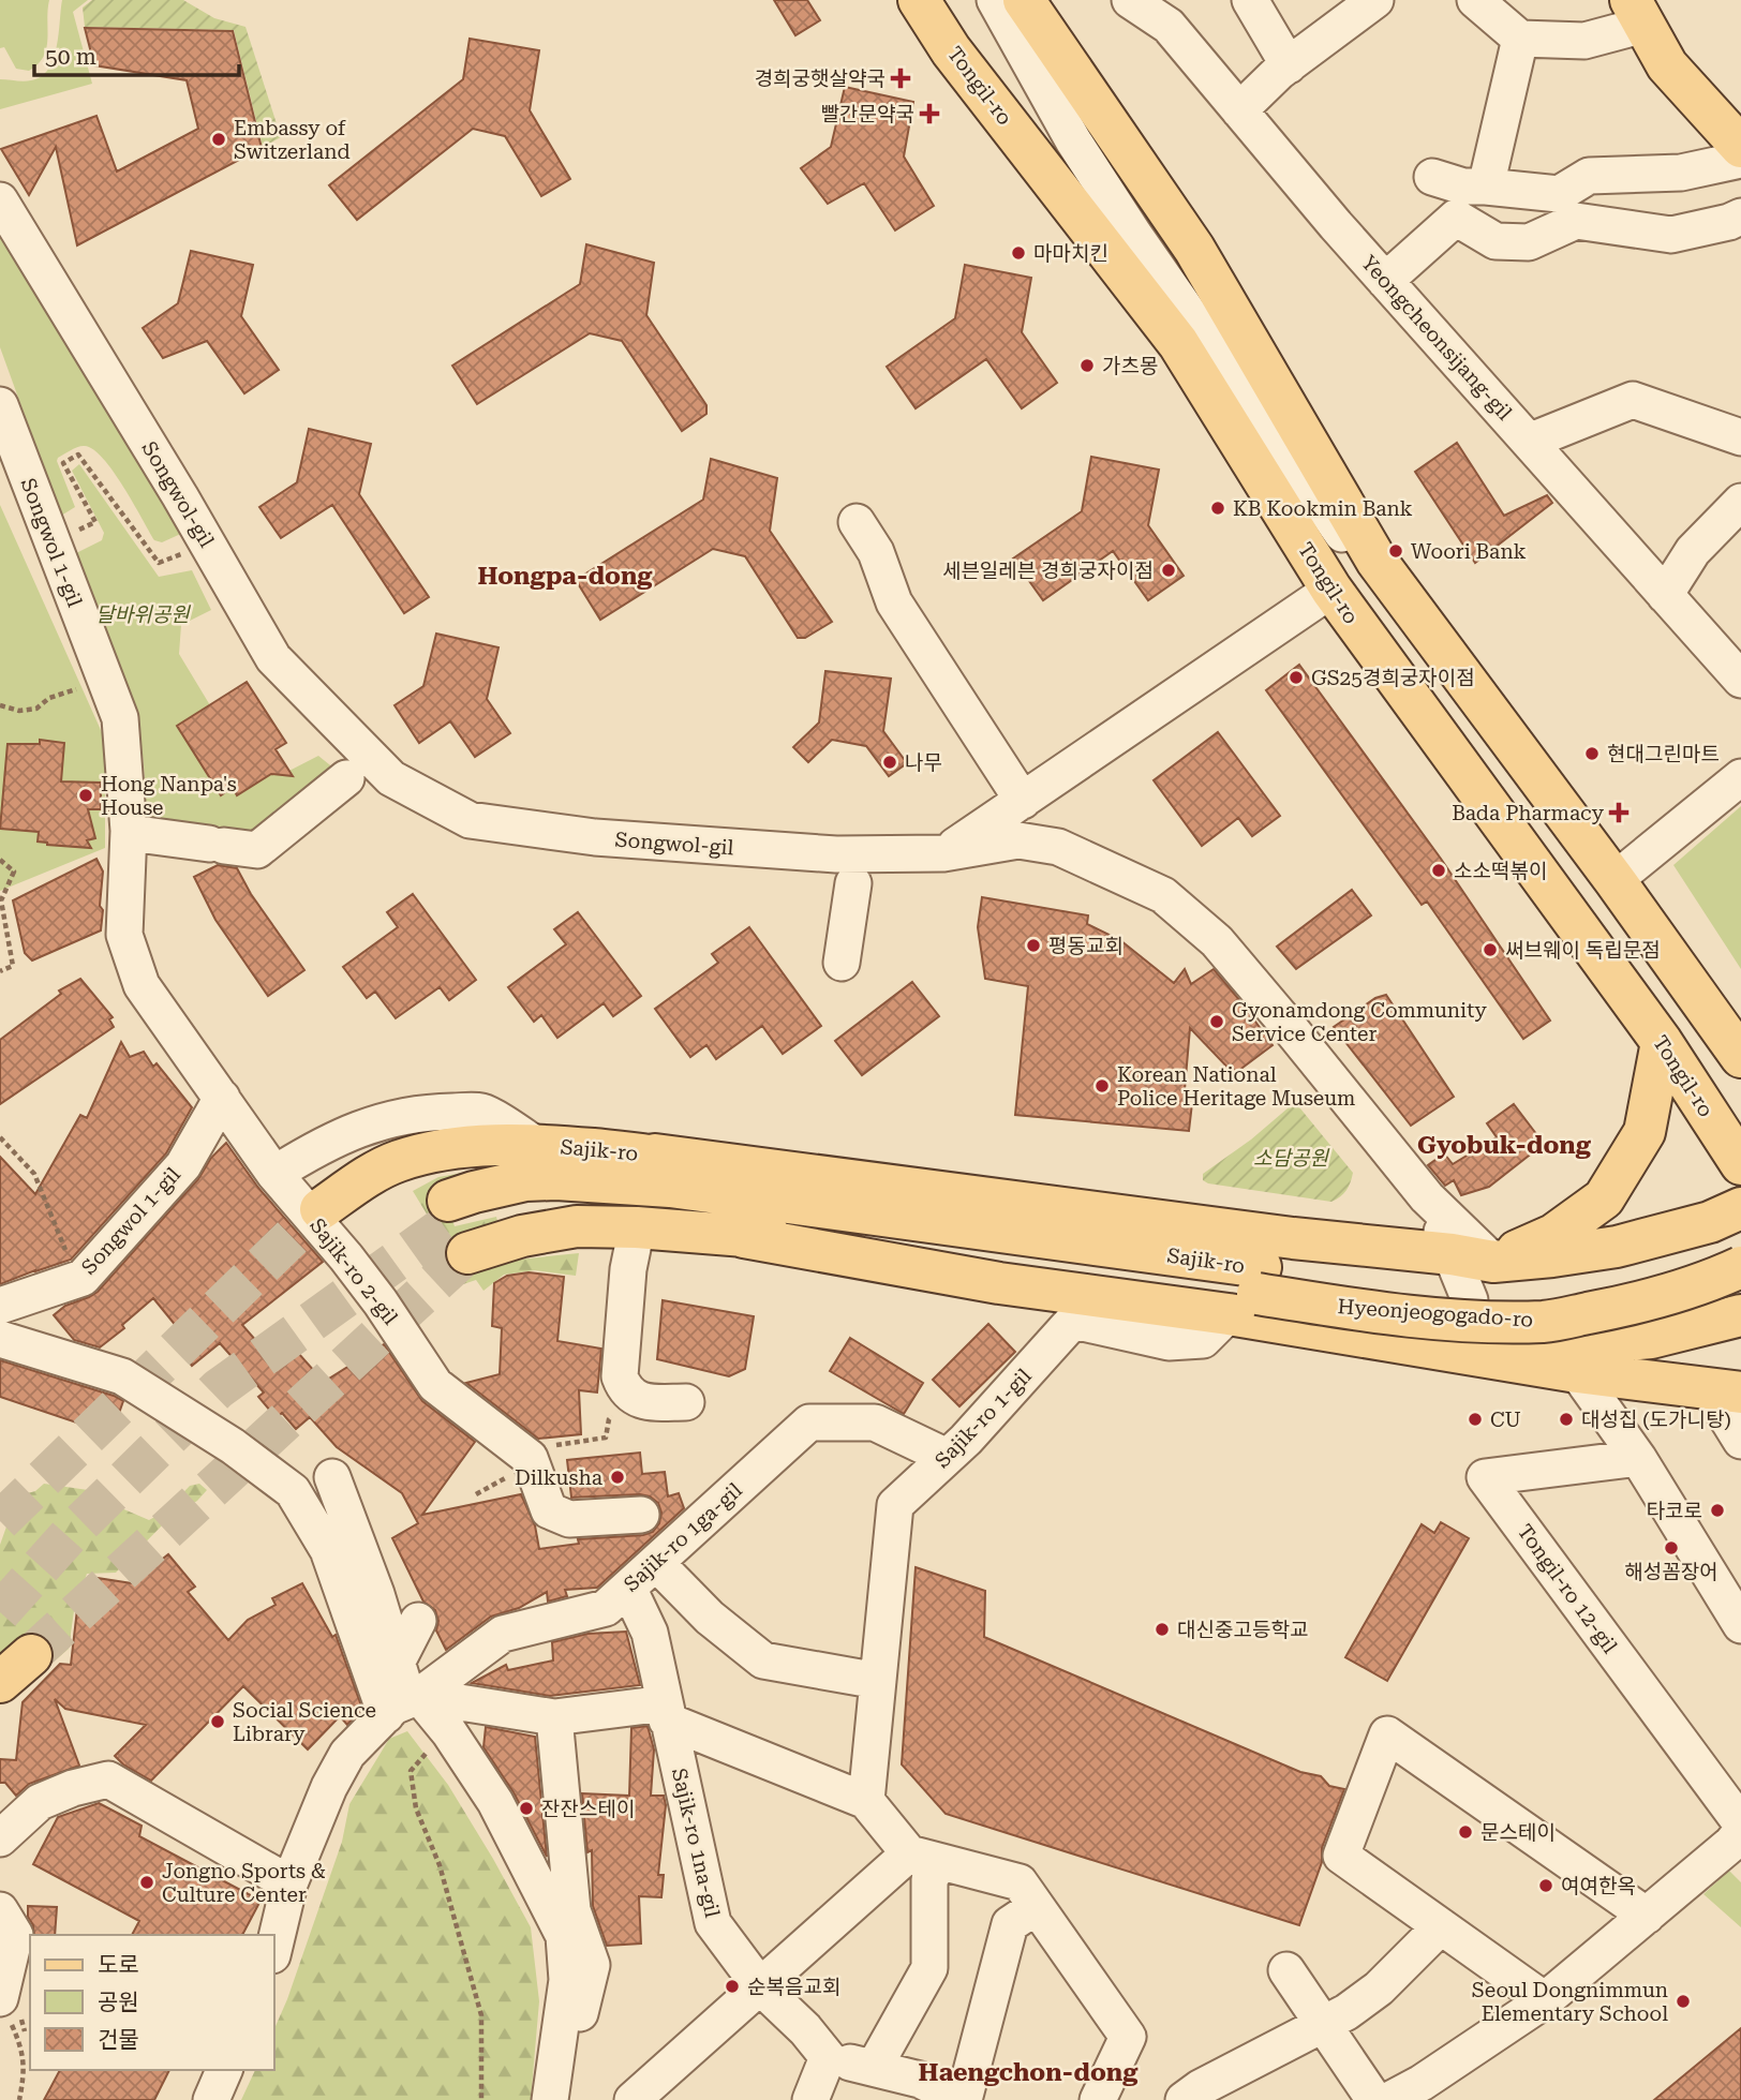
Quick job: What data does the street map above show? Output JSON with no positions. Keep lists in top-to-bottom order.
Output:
{
  "streets": {
    "main road": ["Tongil-ro", "Sajik-ro", "Hyeonjeogogado-ro"],
    "street": [
      "Yeongcheonsijang-gil",
      "Songwol-gil",
      "Songwol 1-gil",
      "Sajik-ro 2-gil",
      "Sajik-ro 1-gil",
      "Sajik-ro 1ga-gil",
      "Tongil-ro 12-gil",
      "Sajik-ro 1na-gil"
    ]
  },
  "crossings": [
    ["Songwol 1-gil", "Sajik-ro 2-gil"],
    ["Sajik-ro", "Hyeonjeogogado-ro"],
    ["Sajik-ro", "Sajik-ro 1-gil"],
    ["Hyeonjeogogado-ro", "Sajik-ro 1-gil"],
    ["Sajik-ro 1-gil", "Sajik-ro 1ga-gil"],
    ["Sajik-ro 1ga-gil", "Sajik-ro 1na-gil"]
  ],
  "districts": ["Hongpa-dong", "Gyobuk-dong", "Haengchon-dong"],
  "parks": ["달바위공원", "소담공원"],
  "places": {
    "health": ["경희궁햇살약국", "빨간문약국", "Bada Pharmacy"],
    "other": [
      "Embassy of Switzerland",
      "마마치킨",
      "가츠몽",
      "KB Kookmin Bank",
      "Woori Bank",
      "세븐일레븐 경희궁자이점",
      "GS25경희궁자이점",
      "현대그린마트",
      "나무",
      "Hong Nanpa's House",
      "소소떡볶이",
      "평동교회",
      "써브웨이 독립문점",
      "Gyonamdong Community Service Center",
      "Korean National Police Heritage Museum",
      "CU",
      "대성집 (도가니탕)",
      "Dilkusha",
      "타코로",
      "해성꼼장어",
      "대신중고등학교",
      "Social Science Library",
      "잔잔스테이",
      "문스테이",
      "Jongno Sports & Culture Center",
      "여여한옥",
      "순복음교회",
      "Seoul Dongnimmun Elementary School"
    ]
  },
  "legend": ["도로", "공원", "건물"],
  "scale_bar": "50 m"
}
